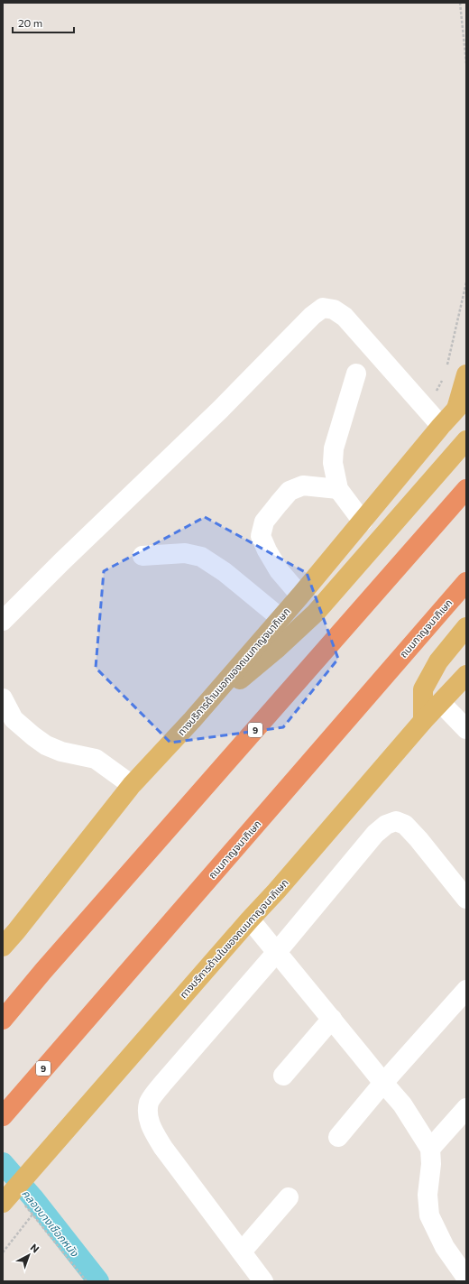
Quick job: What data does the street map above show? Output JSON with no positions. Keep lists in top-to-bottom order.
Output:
{
  "streets": {
    "highway": ["ถนนกาญจนาภิเษก", "9"],
    "main road": ["ทางบริการด้านนอกของถนนกาญจนาภิเษก", "ทางบริการด้านในของถนนกาญจนาภิเษก"]
  },
  "water": ["คลองบางเชือกหนัง"],
  "scale_bar": "20 m",
  "north": "top right"
}
